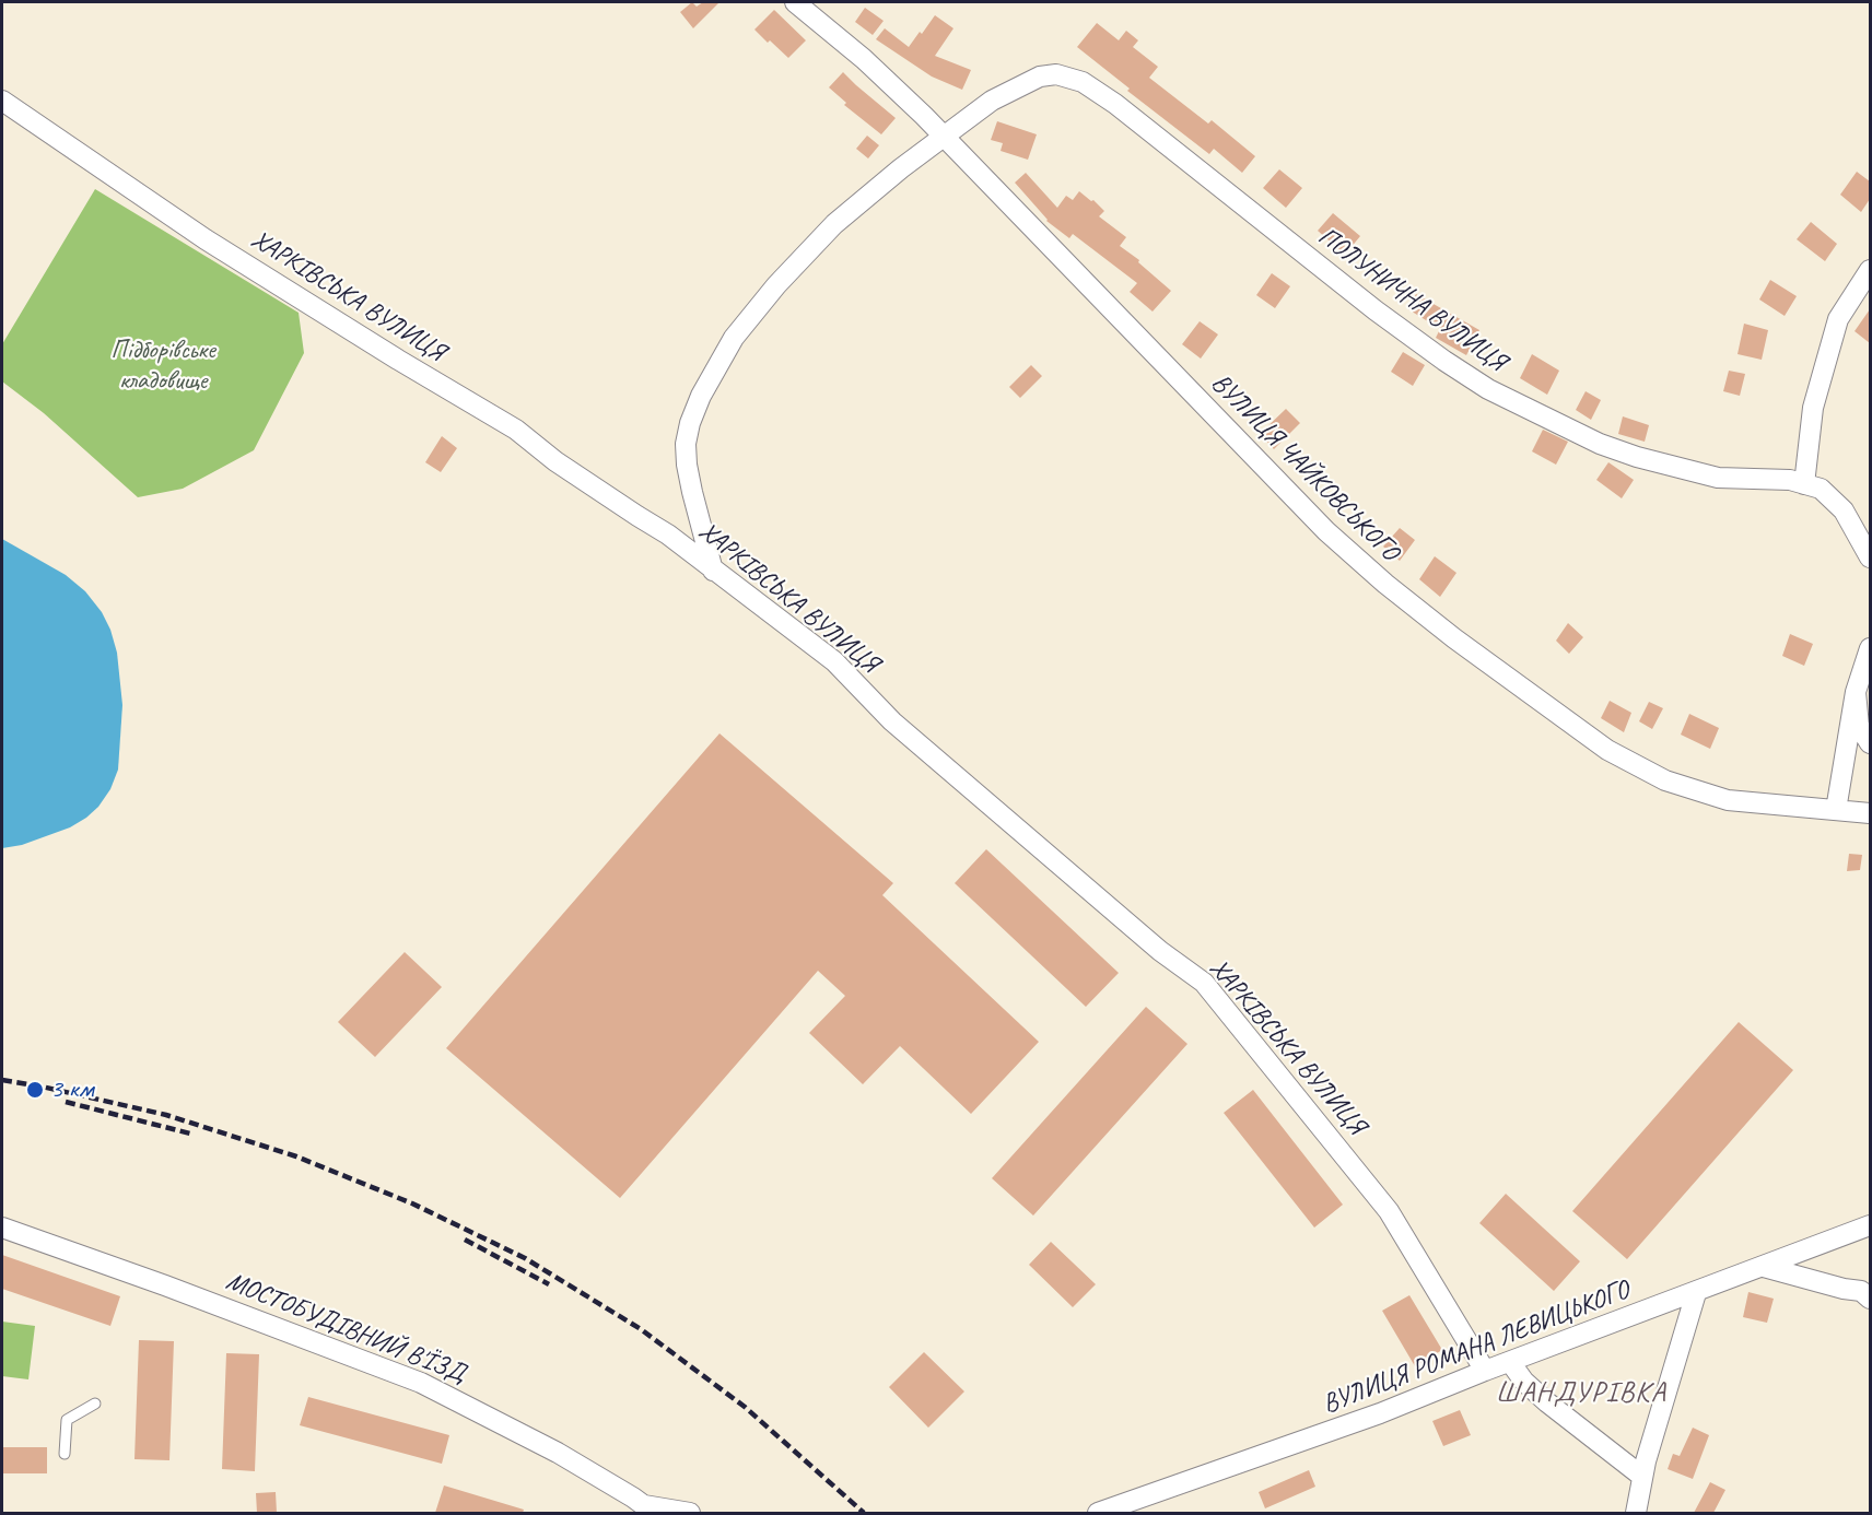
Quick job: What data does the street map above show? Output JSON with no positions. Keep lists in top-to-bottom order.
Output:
{
  "streets": {
    "street": [
      "ХАРКІВСЬКА ВУЛИЦЯ",
      "ПОЛУНИЧНА ВУЛИЦЯ",
      "ВУЛИЦЯ ЧАЙКОВСЬКОГО",
      "МОСТОБУДІВНИЙ В'ЇЗД",
      "ВУЛИЦЯ РОМАНА ЛЕВИЦЬКОГО"
    ]
  },
  "crossings": [
    ["ХАРКІВСЬКА ВУЛИЦЯ", "ПОЛУНИЧНА ВУЛИЦЯ"],
    ["ХАРКІВСЬКА ВУЛИЦЯ", "ВУЛИЦЯ РОМАНА ЛЕВИЦЬКОГО"],
    ["ПОЛУНИЧНА ВУЛИЦЯ", "ВУЛИЦЯ ЧАЙКОВСЬКОГО"]
  ],
  "districts": ["ШАНДУРІВКА"],
  "parks": ["Підборівське кладовище"],
  "places": ["3 км"]
}
